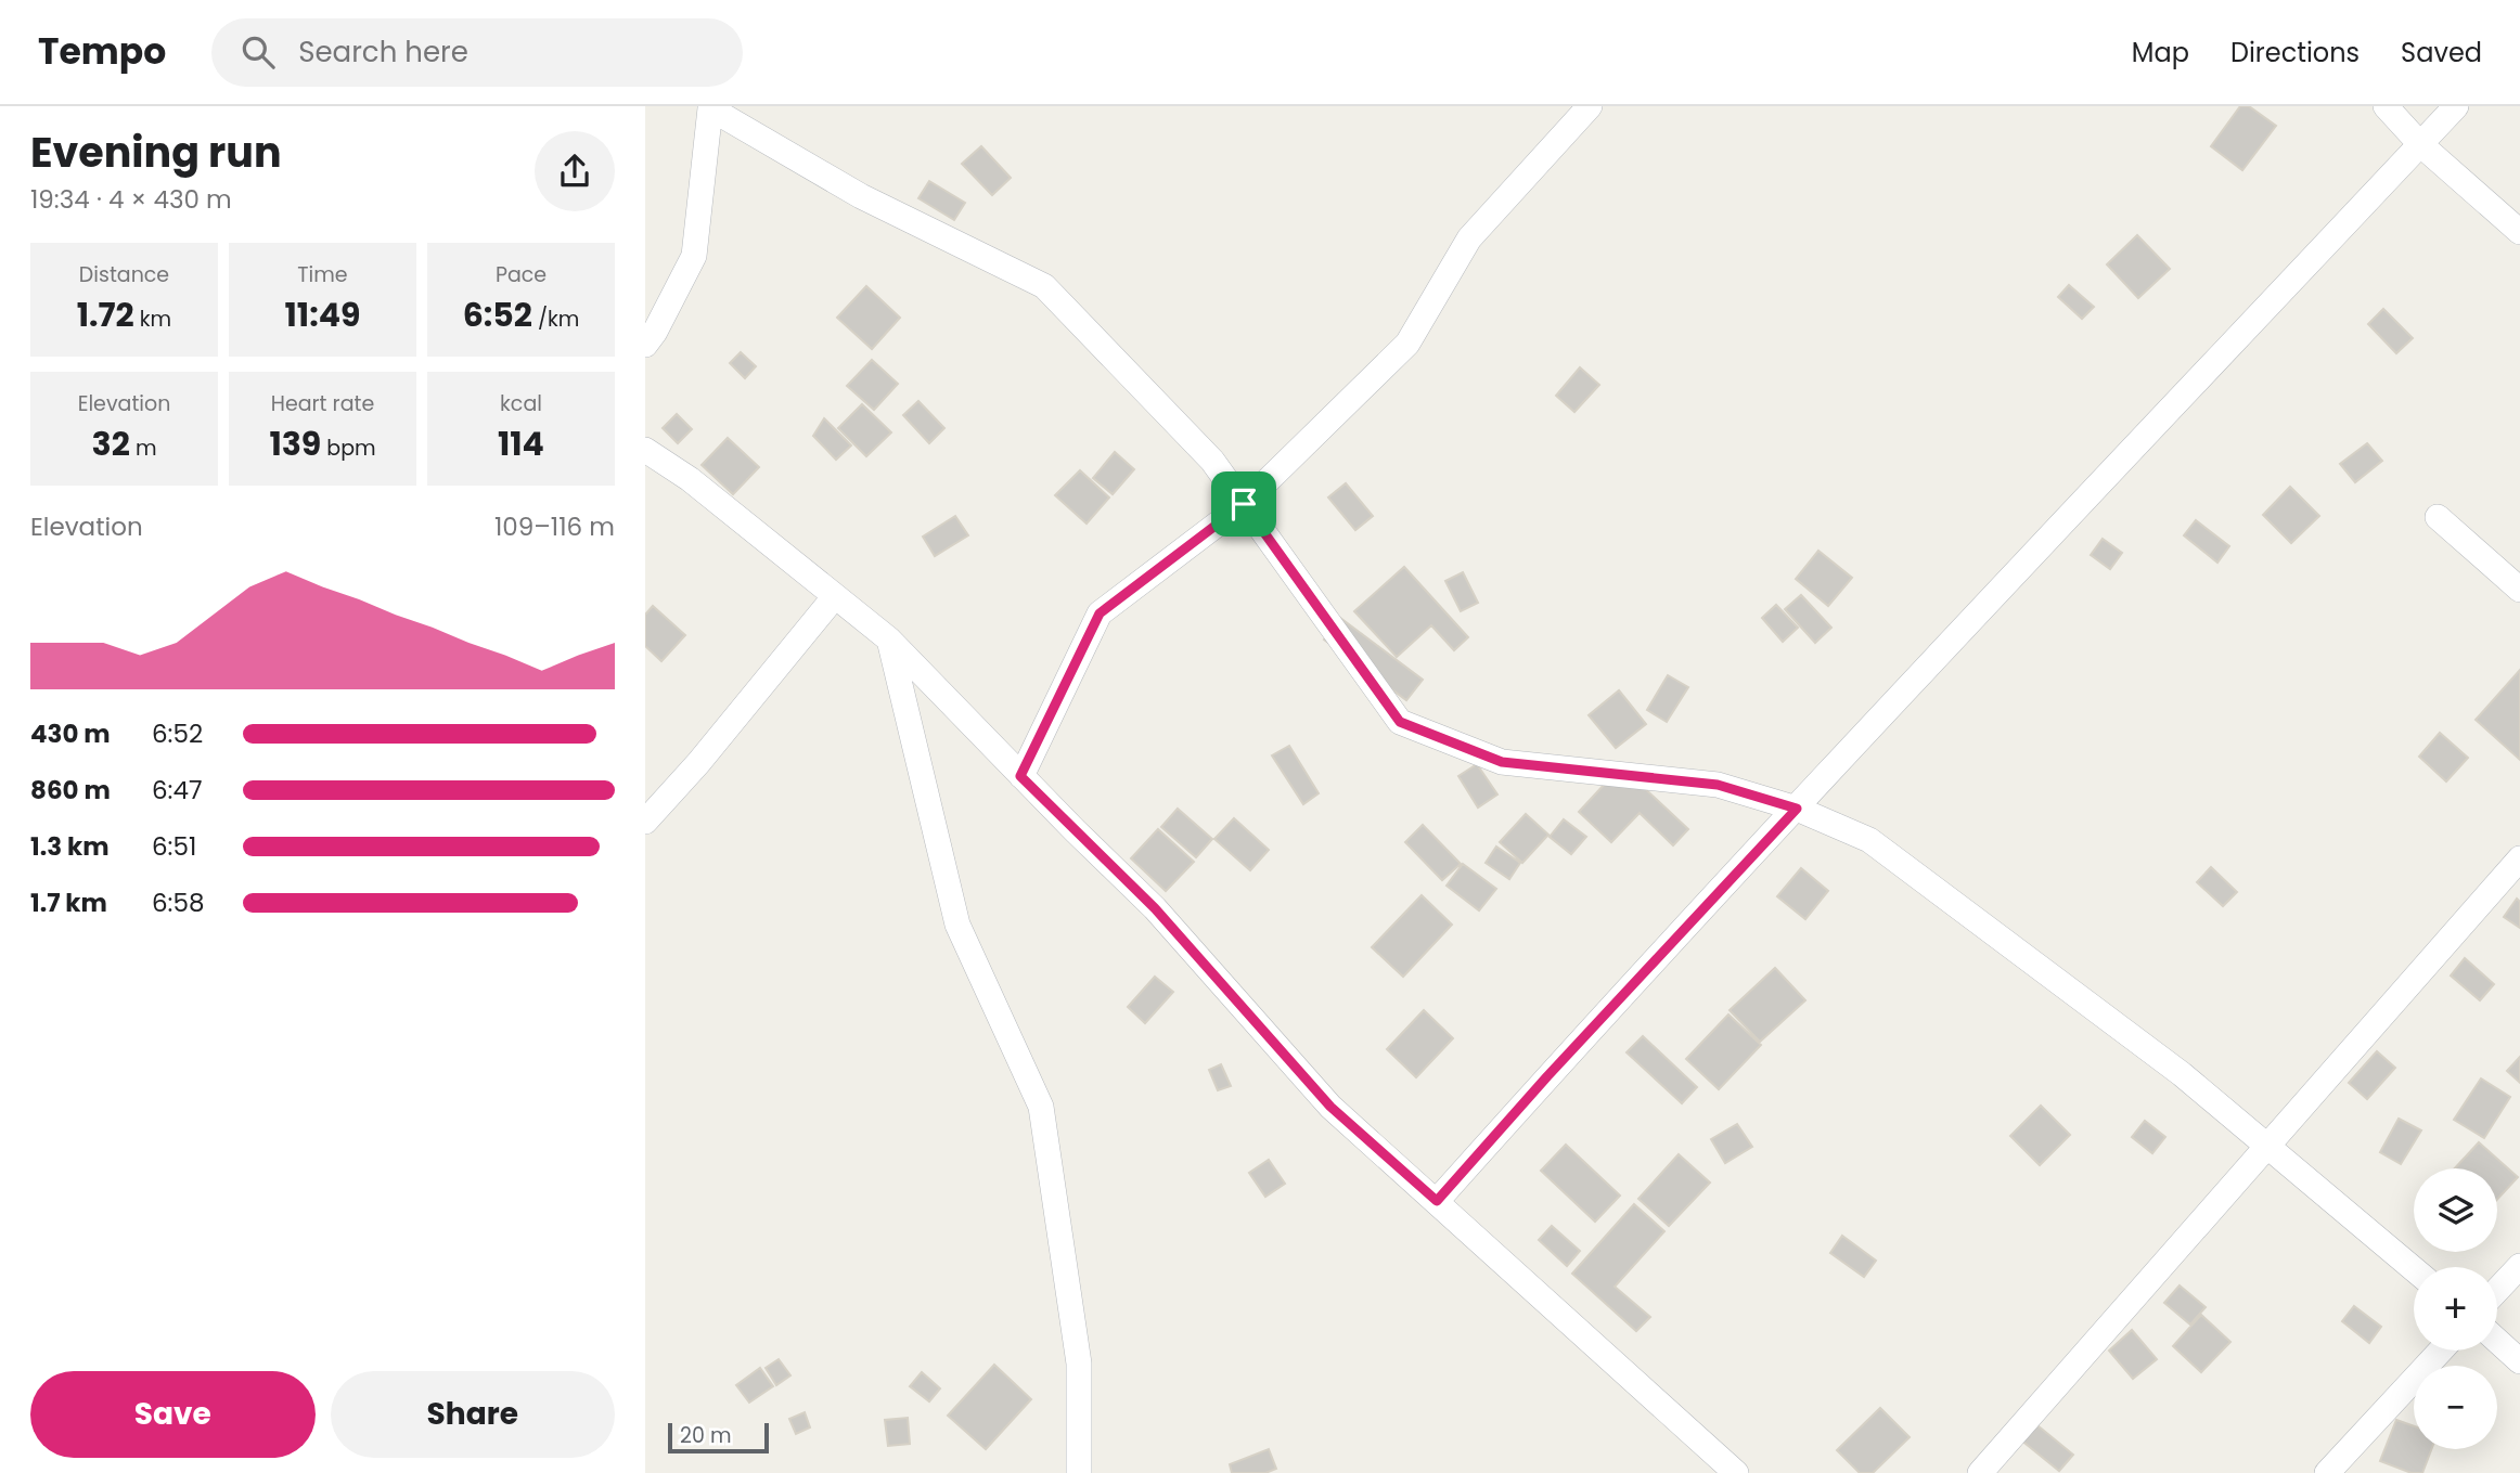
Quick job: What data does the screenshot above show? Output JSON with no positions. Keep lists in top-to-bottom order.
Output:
{
  "scale_bar": "20 m",
  "page": {
    "header": "Tempo",
    "search": "Search here",
    "nav": ["Map", "Directions", "Saved"],
    "heading": ["Evening run", "19:34 · 4 × 430 m"],
    "stats": [
      ["Distance", "1.72 km"],
      ["Time", "11:49"],
      ["Pace", "6:52 /km"],
      ["Elevation", "32 m"],
      ["Heart rate", "139 bpm"],
      ["kcal", "114"]
    ],
    "chart": ["Elevation", "109–116 m"],
    "list": [
      {
        "name": "430 m",
        "note": "6:52"
      },
      {
        "name": "860 m",
        "note": "6:47"
      },
      {
        "name": "1.3 km",
        "note": "6:51"
      },
      {
        "name": "1.7 km",
        "note": "6:58"
      }
    ],
    "map_buttons": ["+", "−"],
    "buttons": ["Save", "Share"],
    "scale": "20 m"
  }
}
